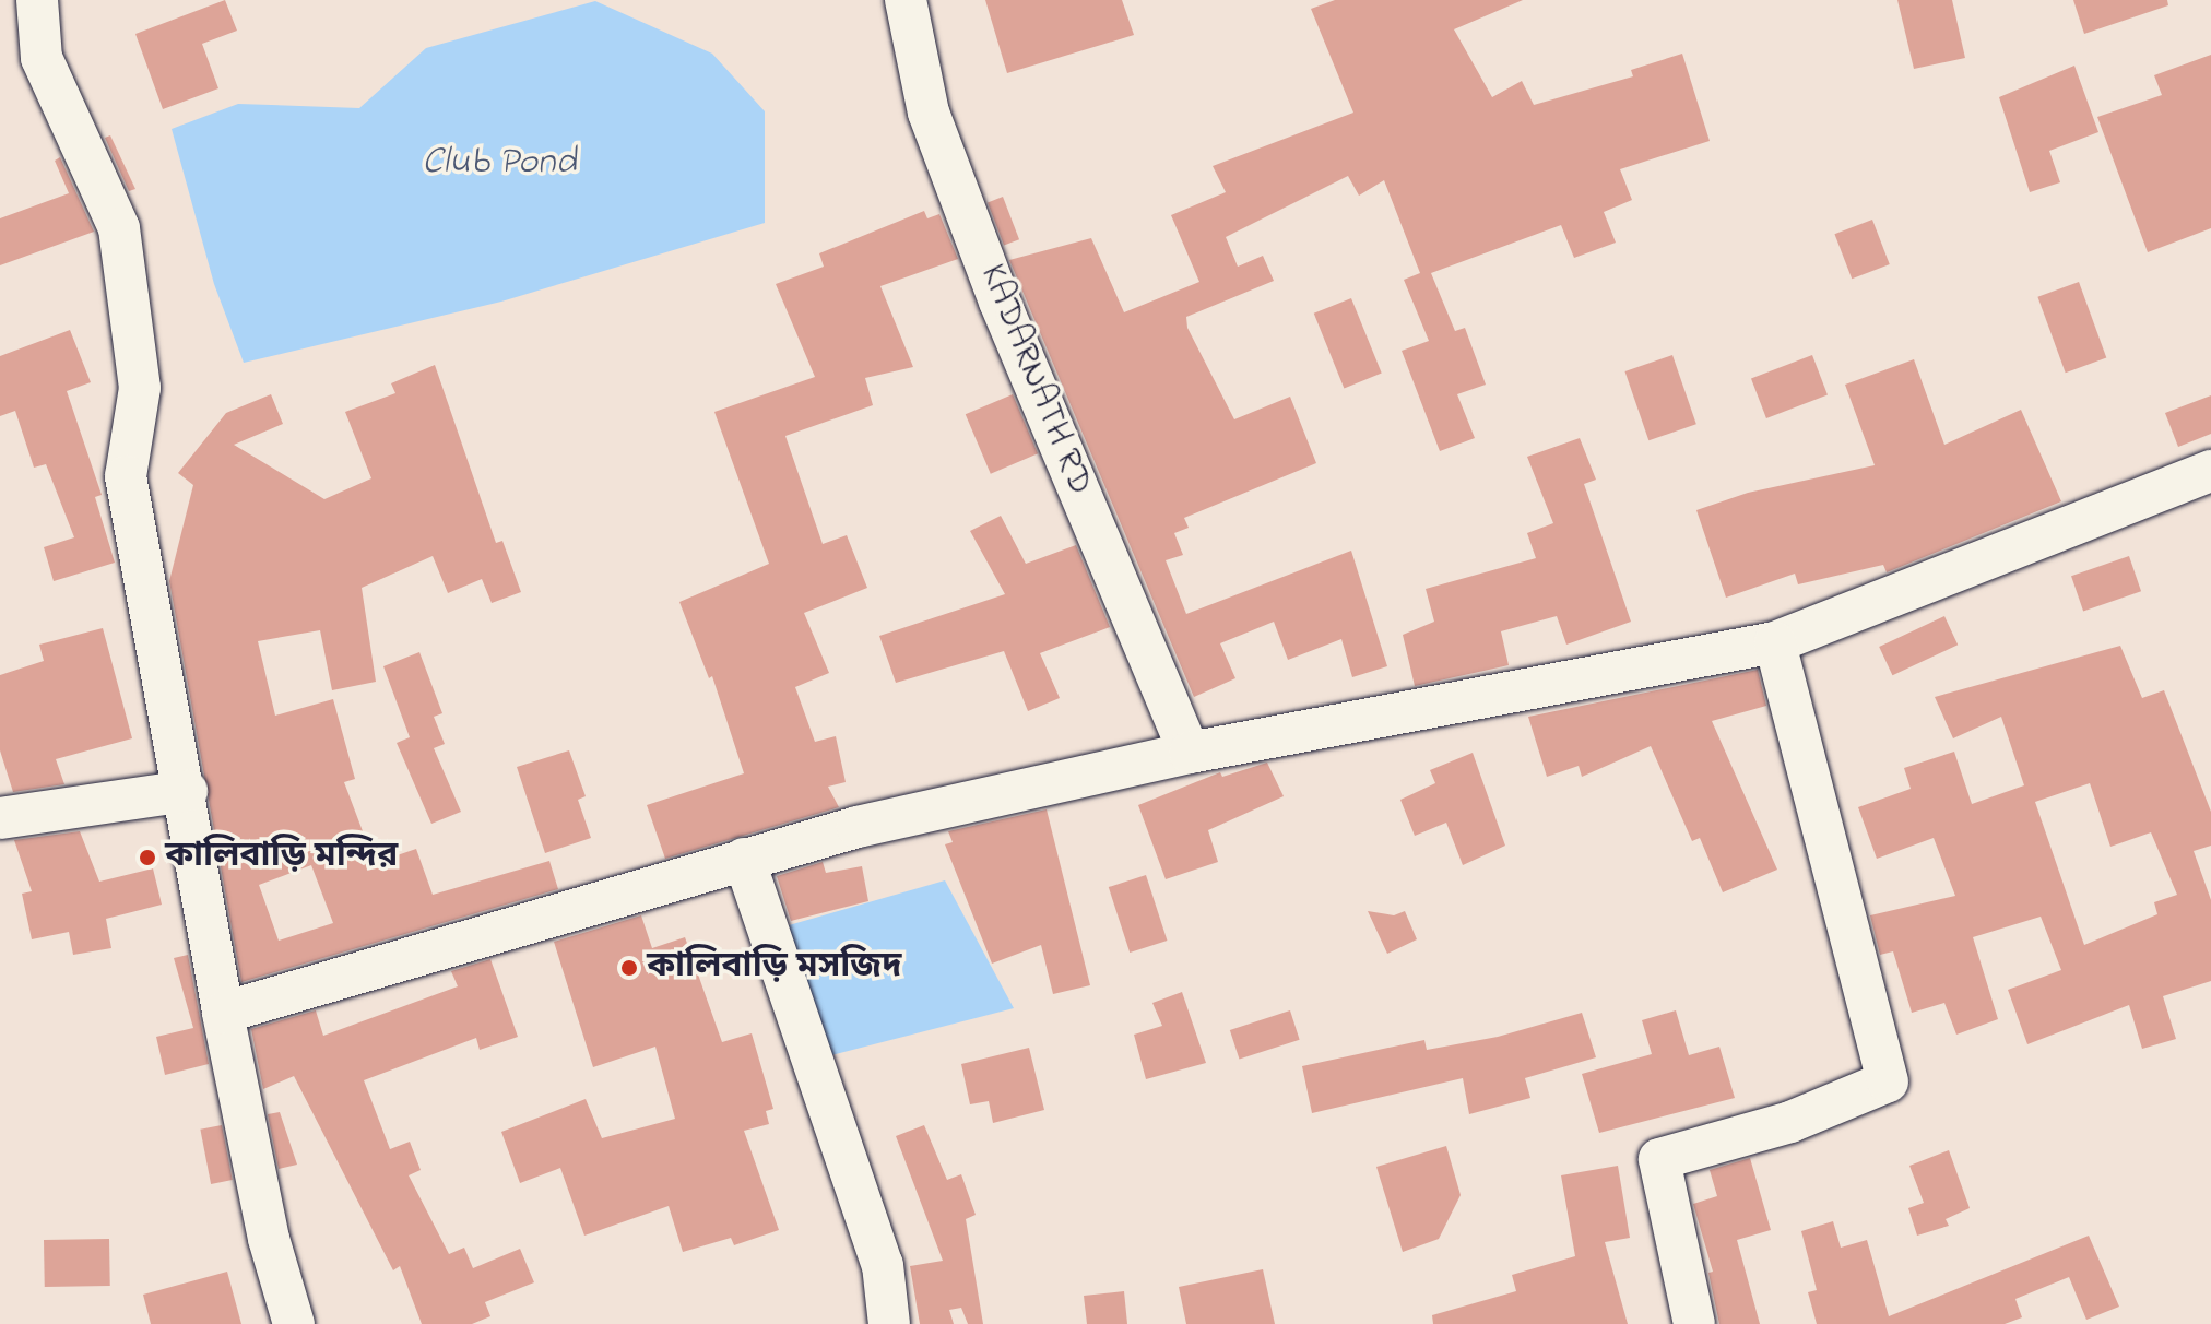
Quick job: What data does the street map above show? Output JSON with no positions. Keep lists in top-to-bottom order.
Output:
{
  "streets": {
    "street": ["KADARNATH RD"]
  },
  "water": ["Club Pond"],
  "places": ["কালিবাড়ি মন্দির", "কালিবাড়ি মসজিদ"]
}
